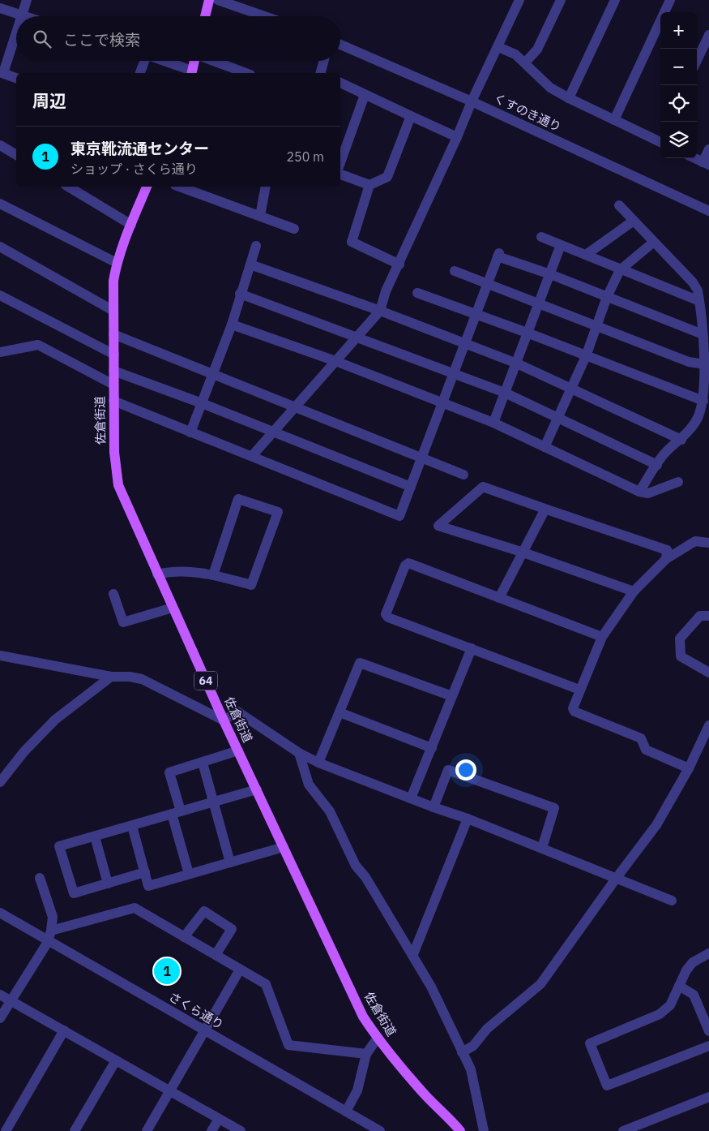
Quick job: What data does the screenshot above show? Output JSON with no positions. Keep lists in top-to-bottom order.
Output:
{
  "streets": {
    "main road": ["佐倉街道", "64"],
    "street": ["くすのき通り", "さくら通り"]
  },
  "page": {
    "map_buttons": ["+", "−"],
    "search": "ここで検索",
    "heading": "周辺",
    "list": [
      {
        "mark": "1",
        "name": "東京靴流通センター",
        "note": "ショップ · さくら通り",
        "value": "250 m"
      }
    ],
    "pins": "1"
  }
}
